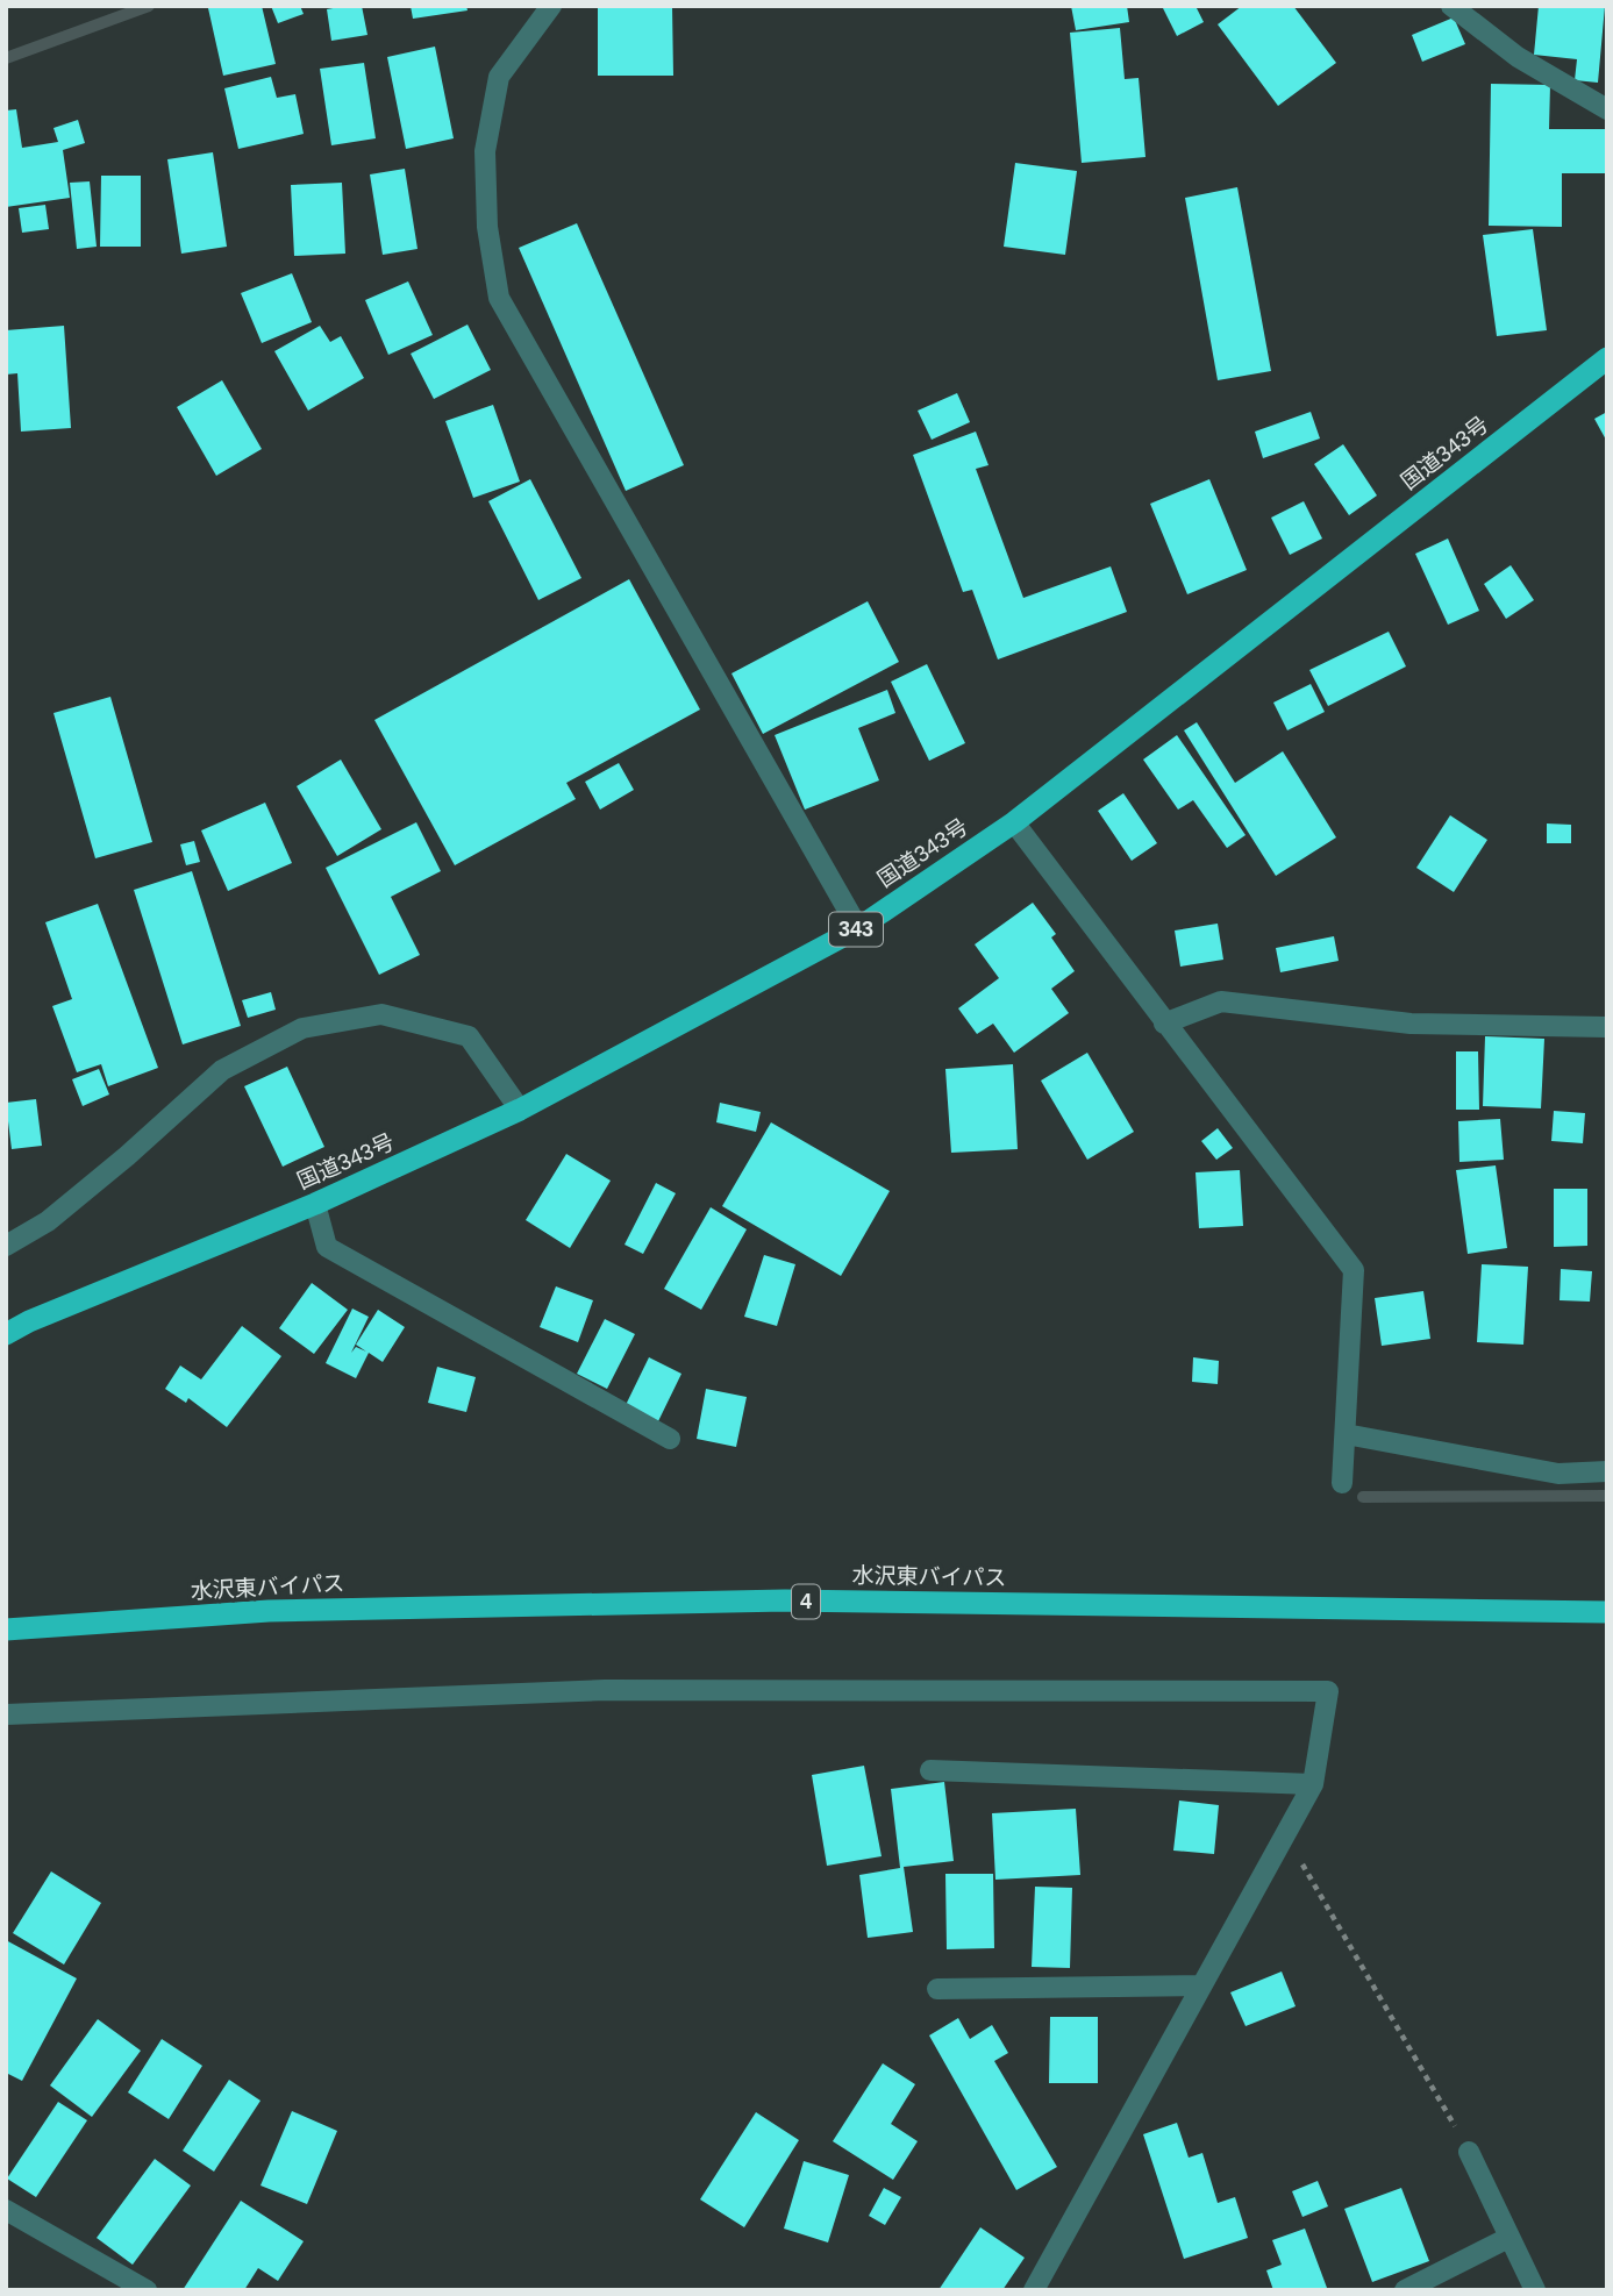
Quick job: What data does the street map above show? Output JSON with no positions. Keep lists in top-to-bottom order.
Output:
{
  "streets": {
    "highway": [
      "国道343号",
      "343",
      "水沢東バイパス",
      "4"
    ]
  }
}
